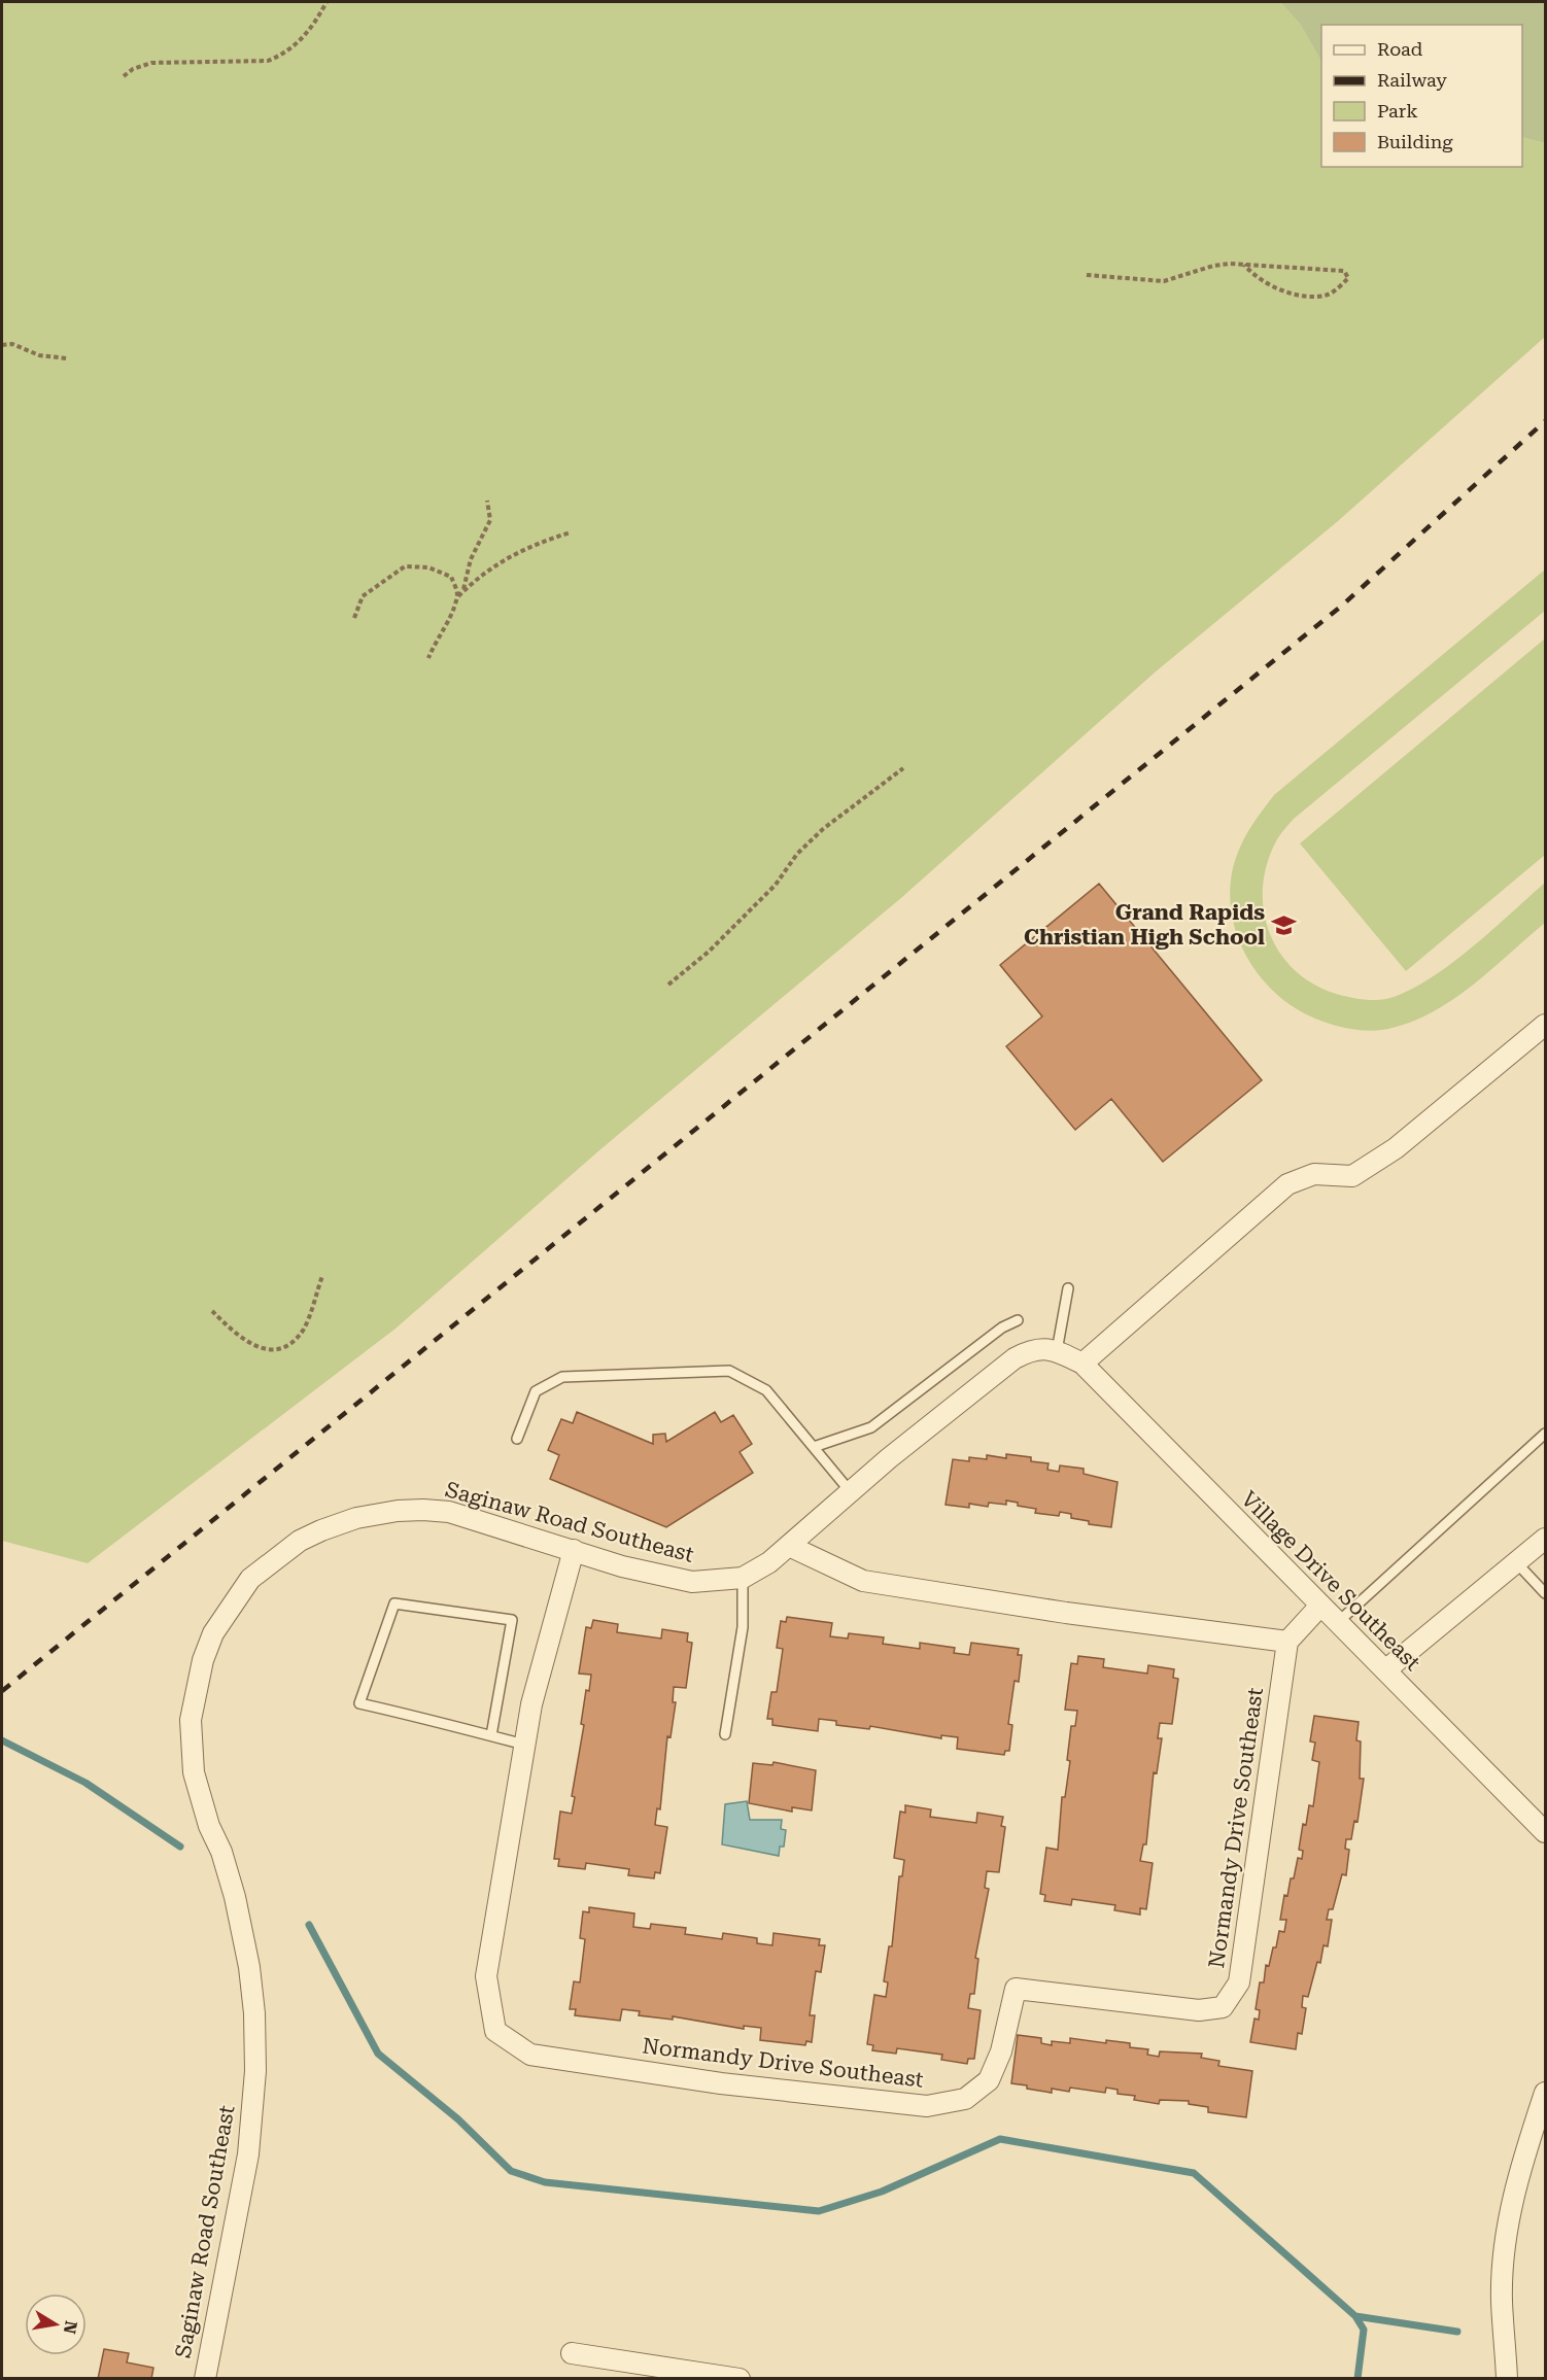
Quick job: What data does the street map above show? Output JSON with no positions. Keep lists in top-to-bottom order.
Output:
{
  "streets": {
    "street": ["Saginaw Road Southeast", "Village Drive Southeast", "Normandy Drive Southeast"]
  },
  "crossings": [
    ["Saginaw Road Southeast", "Village Drive Southeast"],
    ["Saginaw Road Southeast", "Normandy Drive Southeast"]
  ],
  "places": {
    "school or university": ["Grand Rapids Christian High School"]
  },
  "legend": [
    "Road",
    "Railway",
    "Park",
    "Building"
  ],
  "north": "right"
}
